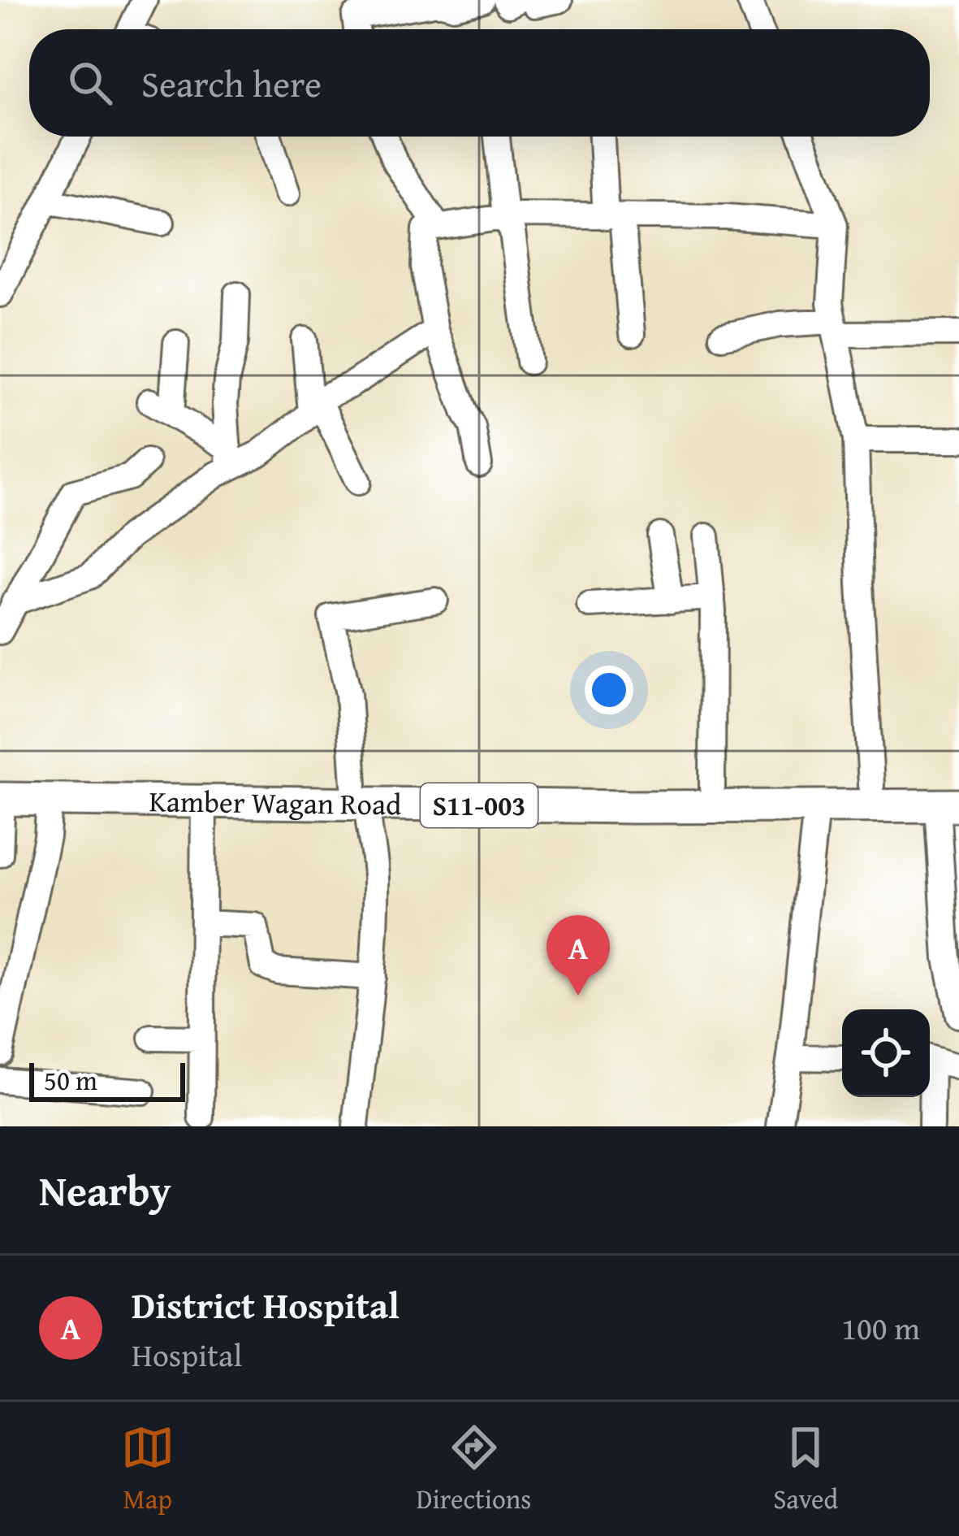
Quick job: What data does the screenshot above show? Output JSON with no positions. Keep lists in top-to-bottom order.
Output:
{
  "streets": {
    "main road": ["Kamber Wagan Road", "S11-003"]
  },
  "scale_bar": "50 m",
  "page": {
    "search": "Search here",
    "pins": "A",
    "scale": "50 m",
    "heading": "Nearby",
    "list": [
      {
        "mark": "A",
        "name": "District Hospital",
        "note": "Hospital",
        "value": "100 m"
      }
    ],
    "nav": ["Map", "Directions", "Saved"]
  }
}
